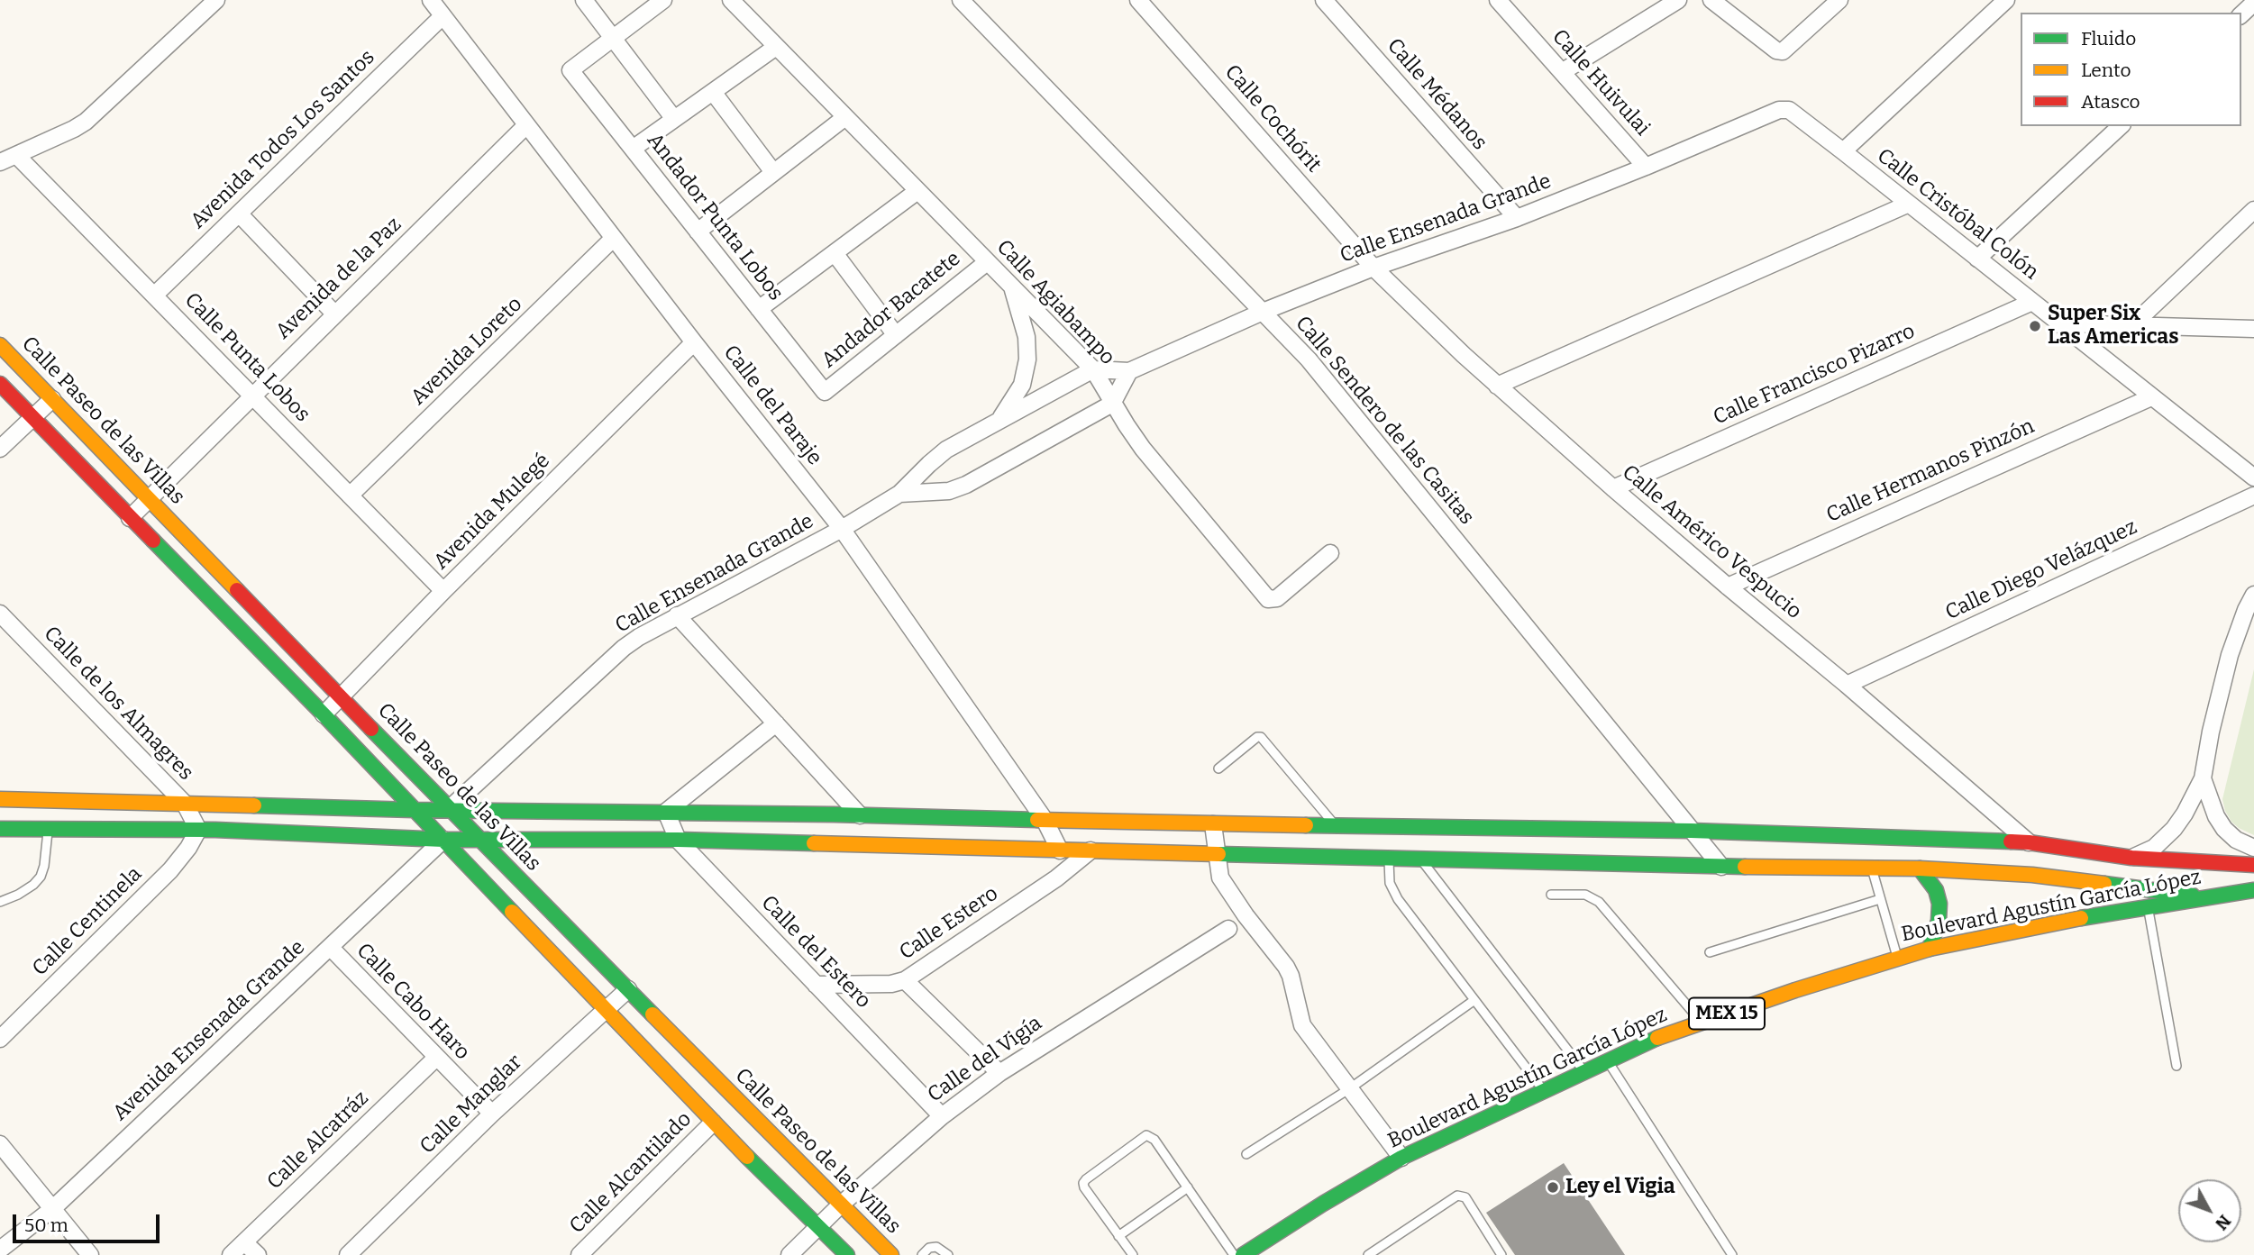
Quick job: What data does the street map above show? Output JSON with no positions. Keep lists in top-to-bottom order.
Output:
{
  "streets": {
    "street": [
      "Calle Huivulai",
      "Calle Médanos",
      "Calle Cochórit",
      "Avenida Todos Los Santos",
      "Calle Cristóbal Colón",
      "Andador Punta Lobos",
      "Calle Ensenada Grande",
      "Avenida de la Paz",
      "Calle Agiabampo",
      "Andador Bacatete",
      "Avenida Loreto",
      "Calle Punta Lobos",
      "Calle Francisco Pizarro",
      "Calle del Paraje",
      "Calle Paseo de las Villas",
      "Calle Sendero de las Casitas",
      "Calle Hermanos Pinzón",
      "Avenida Mulegé",
      "Calle Américo Vespucio",
      "Calle Diego Velázquez",
      "Calle de los Almagres",
      "Boulevard Agustín García López",
      "Calle Centinela",
      "Calle Estero",
      "Calle del Estero",
      "Calle Cabo Haro",
      "MEX 15",
      "Avenida Ensenada Grande",
      "Calle del Vigía",
      "Calle Manglar",
      "Calle Alcatráz",
      "Calle Alcantilado"
    ]
  },
  "crossings": [
    ["Calle Huivulai", "Calle Ensenada Grande"],
    ["Calle Médanos", "Calle Ensenada Grande"],
    ["Calle Cochórit", "Calle Ensenada Grande"],
    ["Calle Cochórit", "Calle Américo Vespucio"],
    ["Avenida Todos Los Santos", "Calle Punta Lobos"],
    ["Avenida Todos Los Santos", "Calle del Paraje"],
    ["Calle Cristóbal Colón", "Calle Ensenada Grande"],
    ["Calle Cristóbal Colón", "Calle Francisco Pizarro"],
    ["Calle Cristóbal Colón", "Calle Hermanos Pinzón"],
    ["Andador Punta Lobos", "Andador Bacatete"],
    ["Calle Ensenada Grande", "Calle Agiabampo"],
    ["Calle Ensenada Grande", "Calle del Paraje"],
    ["Calle Ensenada Grande", "Calle Paseo de las Villas"],
    ["Calle Ensenada Grande", "Calle Sendero de las Casitas"],
    ["Calle Ensenada Grande", "Calle Américo Vespucio"],
    ["Avenida de la Paz", "Calle Punta Lobos"],
    ["Avenida de la Paz", "Calle del Paraje"],
    ["Avenida de la Paz", "Calle Paseo de las Villas"],
    ["Calle Agiabampo", "Andador Bacatete"],
    ["Avenida Loreto", "Calle Punta Lobos"],
    ["Avenida Loreto", "Calle del Paraje"],
    ["Calle Punta Lobos", "Avenida Mulegé"],
    ["Calle Francisco Pizarro", "Calle Américo Vespucio"],
    ["Calle del Paraje", "Avenida Mulegé"],
    ["Calle Paseo de las Villas", "Avenida Mulegé"],
    ["Calle Paseo de las Villas", "Calle del Vigía"],
    ["Calle Paseo de las Villas", "Calle Manglar"],
    ["Calle Hermanos Pinzón", "Calle Américo Vespucio"],
    ["Calle Américo Vespucio", "Calle Diego Velázquez"],
    ["Calle de los Almagres", "Calle Centinela"],
    ["Calle Estero", "Calle del Estero"],
    ["Calle del Estero", "Calle del Vigía"],
    ["Calle Cabo Haro", "Avenida Ensenada Grande"],
    ["Calle Cabo Haro", "Calle Manglar"],
    ["Calle Cabo Haro", "Calle Alcatráz"]
  ],
  "places": ["Super Six Las Americas", "Ley el Vigia"],
  "legend": ["Fluido", "Lento", "Atasco"],
  "scale_bar": "50 m",
  "north": "bottom right"
}
